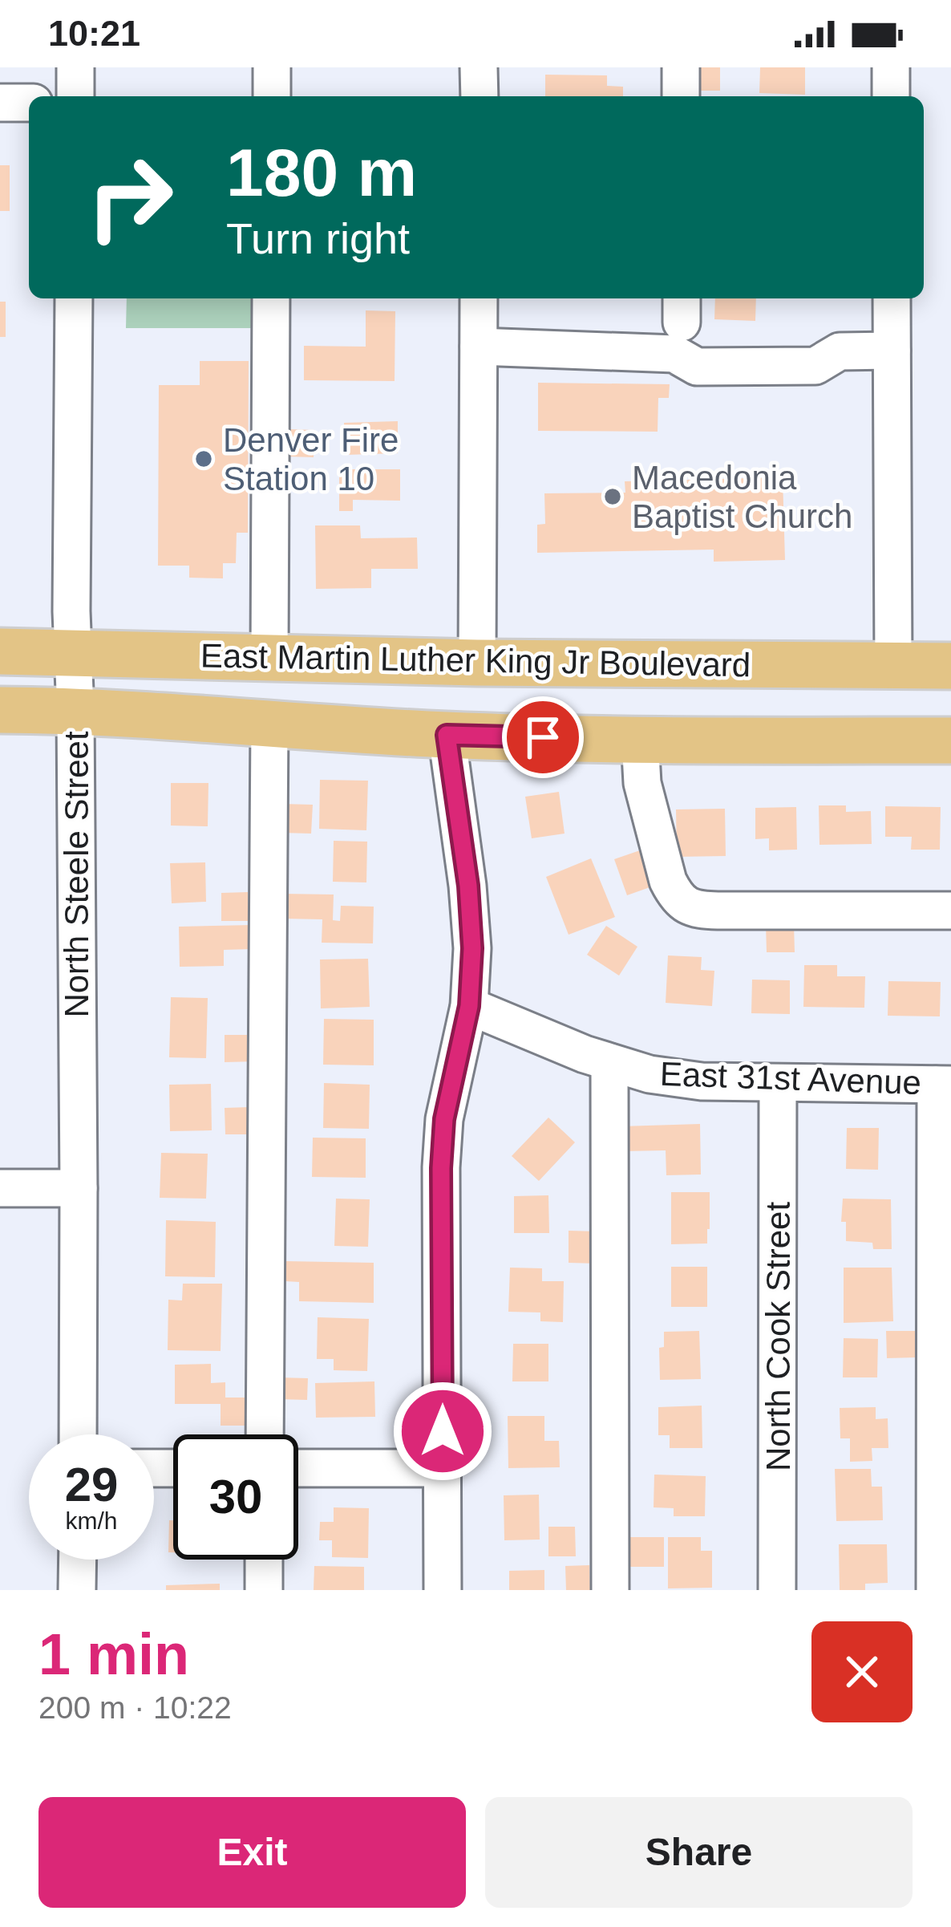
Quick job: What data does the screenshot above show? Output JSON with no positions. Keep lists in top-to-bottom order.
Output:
{
  "streets": {
    "main road": ["East Martin Luther King Jr Boulevard"],
    "street": ["North Steele Street", "East 31st Avenue", "North Cook Street"]
  },
  "crossings": [
    ["East Martin Luther King Jr Boulevard", "North Steele Street"],
    ["East 31st Avenue", "North Cook Street"]
  ],
  "places": ["Denver Fire Station 10", "Macedonia Baptist Church"],
  "page": {
    "status": "10:21",
    "turn": ["180 m", "Turn right"],
    "speed": "29 km/h",
    "limit": "30",
    "heading": ["1 min", "200 m · 10:22"],
    "buttons": ["Exit", "Share"]
  }
}
